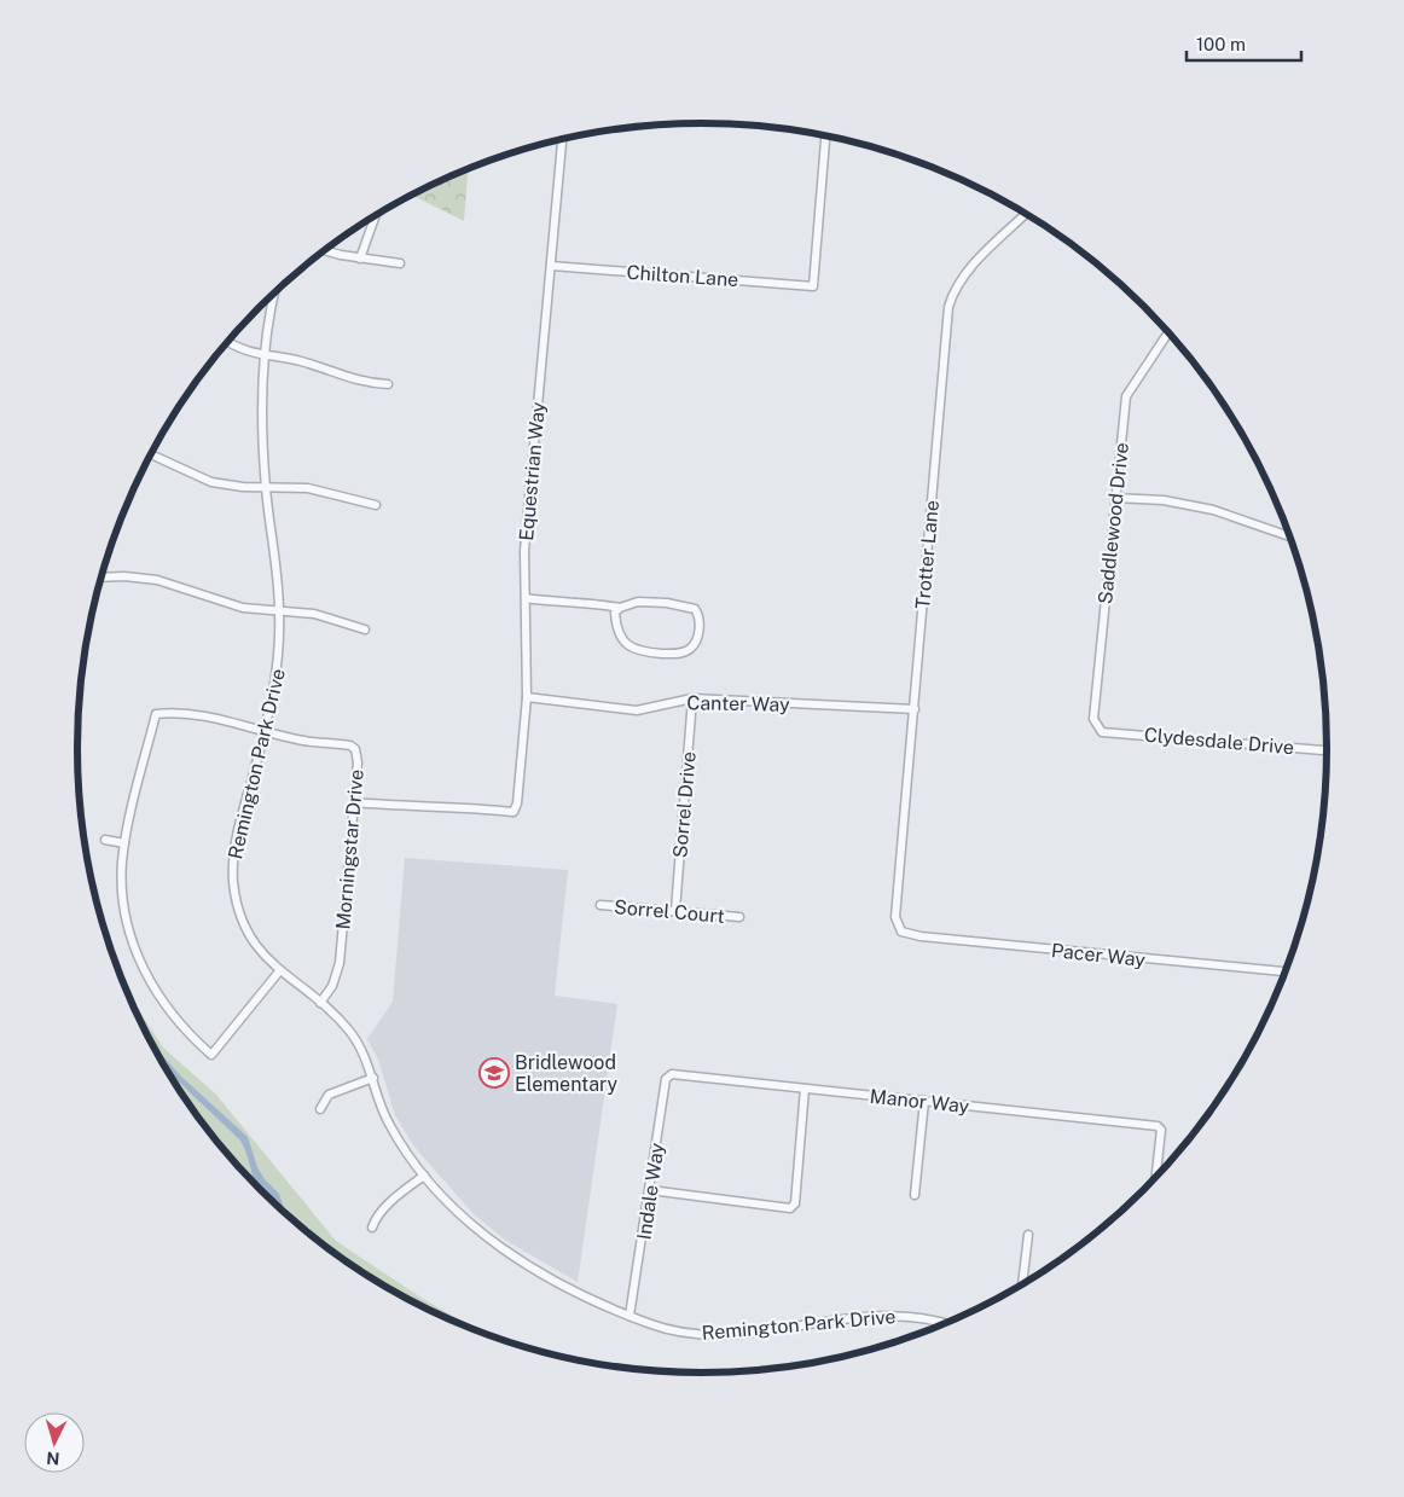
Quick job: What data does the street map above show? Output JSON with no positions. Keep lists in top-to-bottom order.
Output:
{
  "streets": {
    "street": [
      "Chilton Lane",
      "Equestrian Way",
      "Saddlewood Drive",
      "Trotter Lane",
      "Canter Way",
      "Clydesdale Drive",
      "Remington Park Drive",
      "Sorrel Drive",
      "Morningstar Drive",
      "Sorrel Court",
      "Pacer Way",
      "Manor Way",
      "Indale Way"
    ]
  },
  "crossings": [
    ["Chilton Lane", "Equestrian Way"],
    ["Equestrian Way", "Canter Way"],
    ["Equestrian Way", "Morningstar Drive"],
    ["Saddlewood Drive", "Clydesdale Drive"],
    ["Trotter Lane", "Canter Way"],
    ["Trotter Lane", "Pacer Way"],
    ["Canter Way", "Sorrel Drive"],
    ["Remington Park Drive", "Morningstar Drive"],
    ["Remington Park Drive", "Indale Way"],
    ["Sorrel Drive", "Sorrel Court"],
    ["Manor Way", "Indale Way"]
  ],
  "places": {
    "school or university": ["Bridlewood Elementary"]
  },
  "scale_bar": "100 m",
  "north": "bottom"
}
